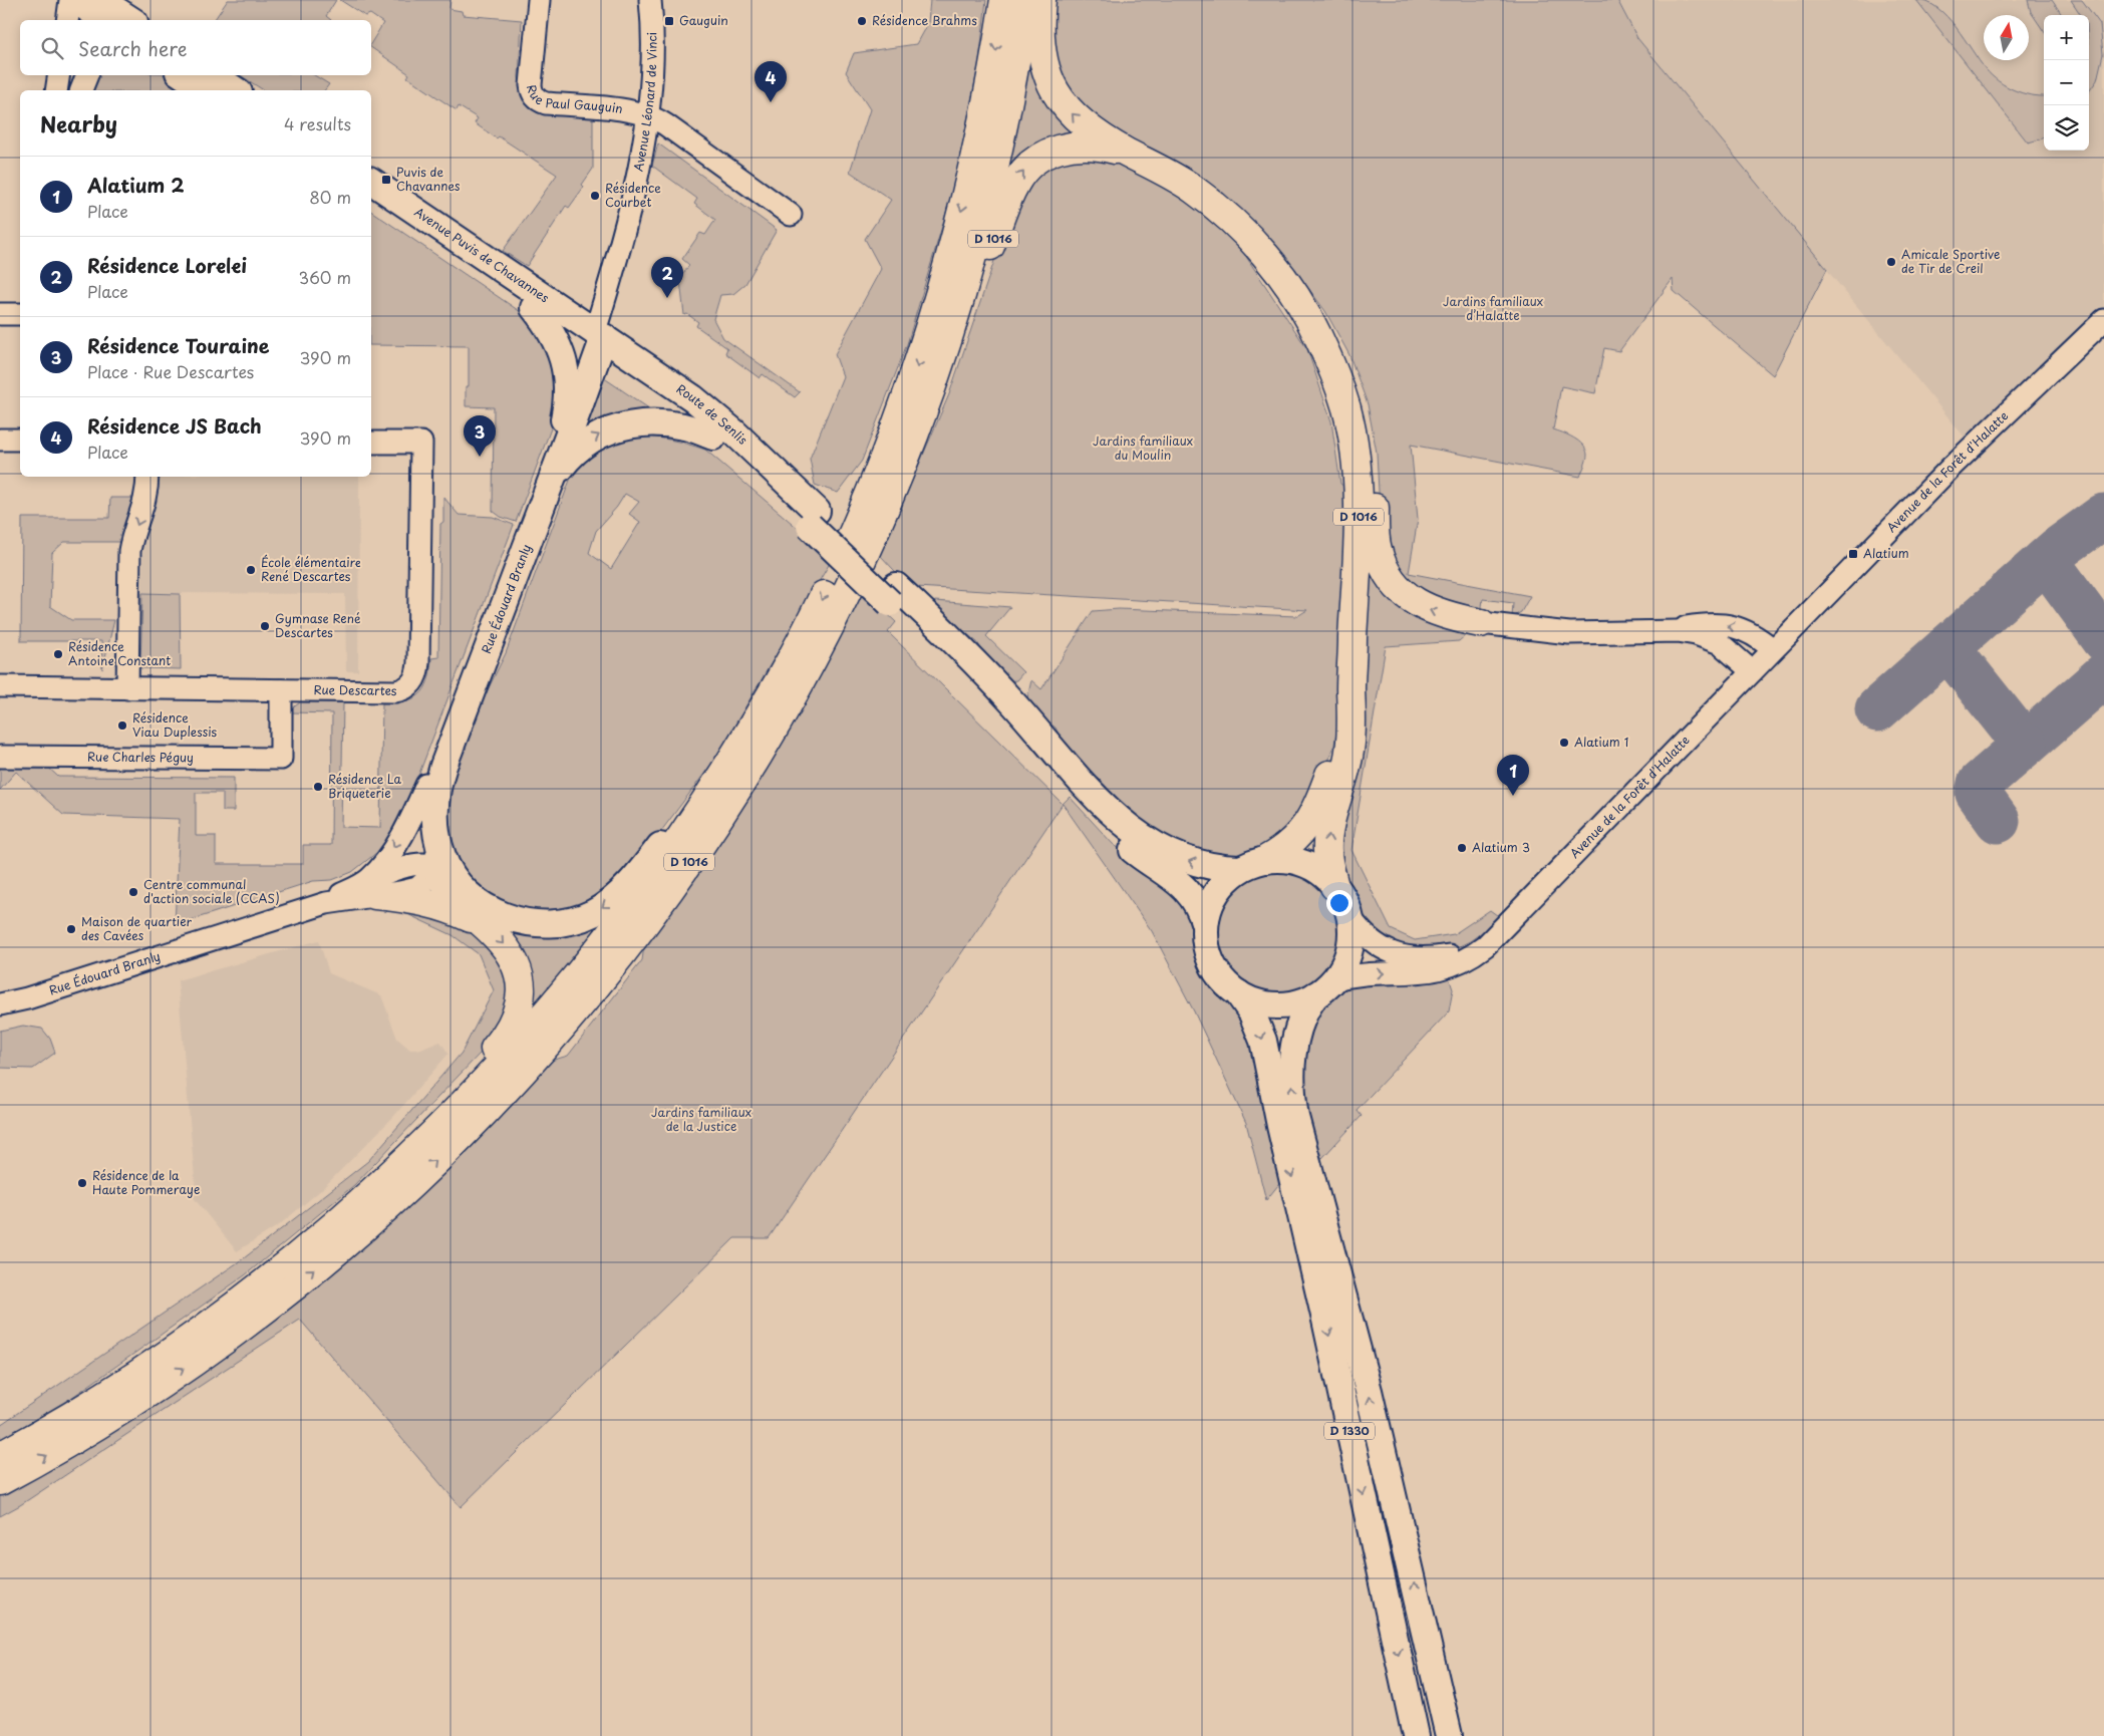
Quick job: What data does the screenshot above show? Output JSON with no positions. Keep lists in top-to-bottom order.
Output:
{
  "streets": {
    "highway": ["D 1016"],
    "main road": [
      "Avenue Puvis de Chavannes",
      "Route de Senlis",
      "Rue Édouard Branly",
      "D 1330"
    ],
    "street": [
      "Rue Paul Gauguin",
      "Avenue Léonard de Vinci",
      "Avenue de la Forêt d'Halatte",
      "Rue Descartes",
      "Rue Charles Péguy"
    ]
  },
  "crossings": [
    ["Rue Paul Gauguin", "Avenue Léonard de Vinci"],
    ["Avenue Léonard de Vinci", "Avenue Puvis de Chavannes"],
    ["Avenue Léonard de Vinci", "Route de Senlis"],
    ["Avenue Léonard de Vinci", "Rue Édouard Branly"],
    ["D 1016", "Avenue de la Forêt d'Halatte"],
    ["D 1016", "D 1330"],
    ["Avenue Puvis de Chavannes", "Route de Senlis"],
    ["Avenue Puvis de Chavannes", "Rue Édouard Branly"],
    ["Route de Senlis", "Rue Édouard Branly"],
    ["Avenue de la Forêt d'Halatte", "D 1330"],
    ["Rue Descartes", "Rue Charles Péguy"]
  ],
  "parks": ["Jardins familiaux d’Halatte", "Jardins familiaux du Moulin", "Jardins familiaux de la Justice"],
  "places": {
    "transit": ["Gauguin", "Puvis de Chavannes", "Alatium"],
    "other": [
      "Résidence Brahms",
      "Résidence Courbet",
      "Amicale Sportive de Tir de Creil",
      "École élémentaire René Descartes",
      "Gymnase René Descartes",
      "Résidence Antoine Constant",
      "Résidence Viau Duplessis",
      "Alatium 1",
      "Résidence La Briqueterie",
      "Alatium 3",
      "Centre communal d'action sociale (CCAS)",
      "Maison de quartier des Cavées",
      "Résidence de la Haute Pommeraye"
    ]
  },
  "north": "top",
  "page": {
    "map_buttons": ["+", "−"],
    "search": "Search here",
    "pins": [
      "4",
      "2",
      "3",
      "1"
    ],
    "heading": ["Nearby", "4 results"],
    "list": [
      {
        "mark": "1",
        "name": "Alatium 2",
        "note": "Place",
        "value": "80 m"
      },
      {
        "mark": "2",
        "name": "Résidence Lorelei",
        "note": "Place",
        "value": "360 m"
      },
      {
        "mark": "3",
        "name": "Résidence Touraine",
        "note": "Place · Rue Descartes",
        "value": "390 m"
      },
      {
        "mark": "4",
        "name": "Résidence JS Bach",
        "note": "Place",
        "value": "390 m"
      }
    ]
  }
}
